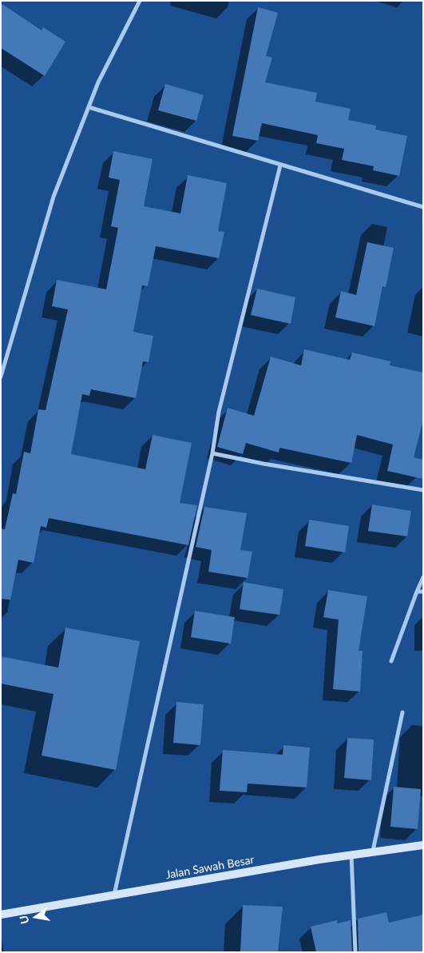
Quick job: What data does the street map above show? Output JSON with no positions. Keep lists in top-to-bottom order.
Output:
{
  "streets": {
    "main road": ["Jalan Sawah Besar"]
  },
  "north": "left"
}
